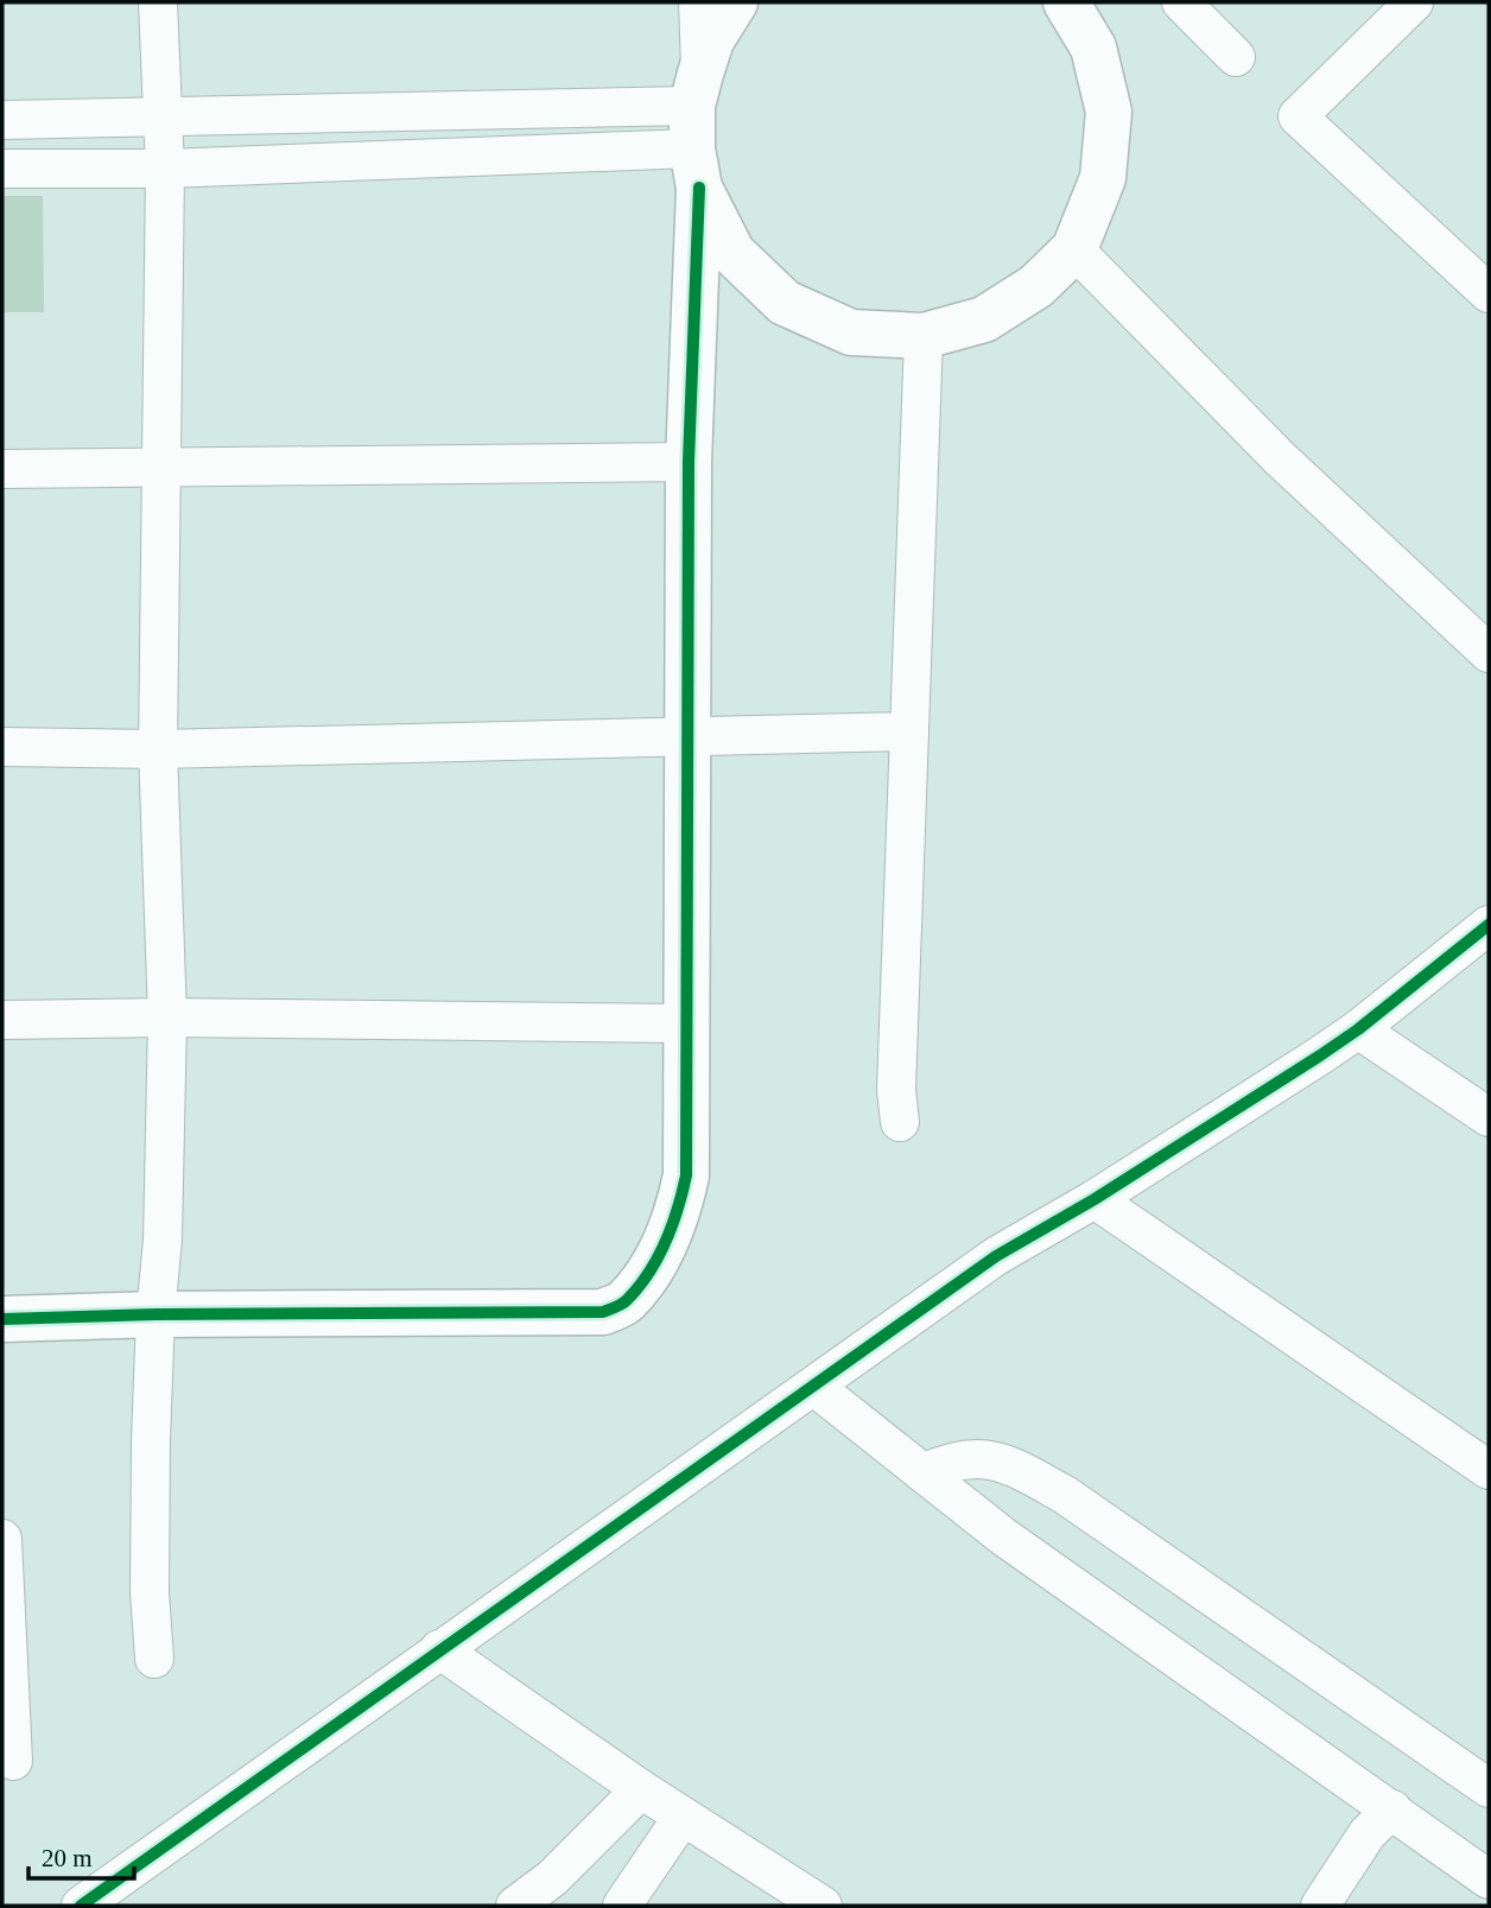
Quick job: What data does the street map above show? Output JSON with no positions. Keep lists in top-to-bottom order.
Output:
{
  "scale_bar": "20 m"
}
